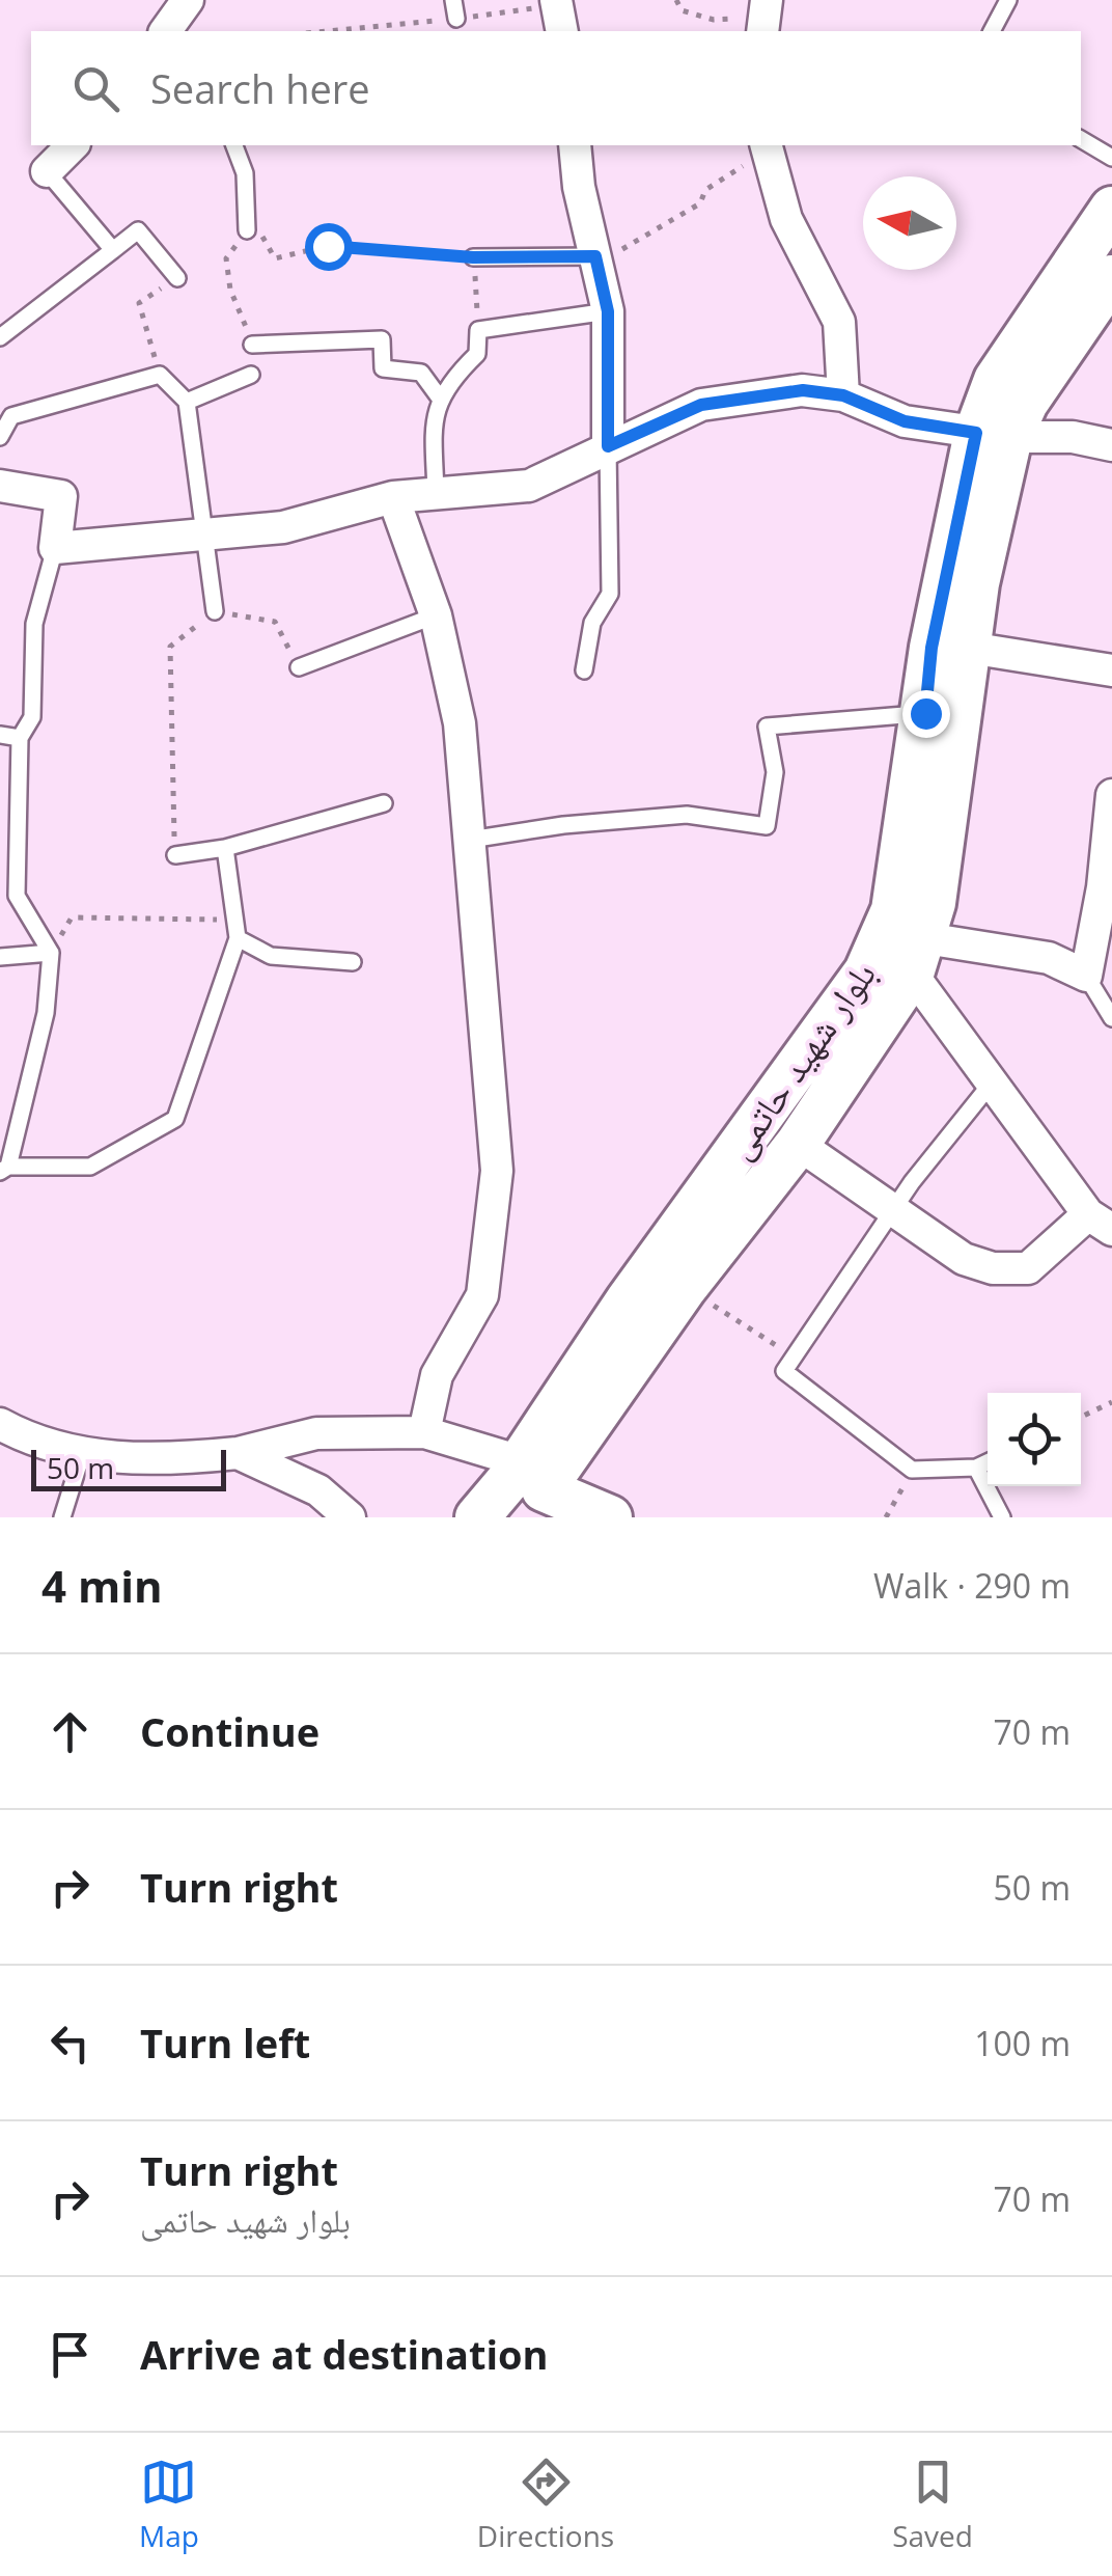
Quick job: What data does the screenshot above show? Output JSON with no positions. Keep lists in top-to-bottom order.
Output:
{
  "streets": {
    "main road": ["بلوار شهید حاتمی"]
  },
  "scale_bar": "50 m",
  "north": "left",
  "page": {
    "search": "Search here",
    "scale": "50 m",
    "heading": ["4 min", "Walk · 290 m"],
    "list": [
      ["Continue", "70 m"],
      ["Turn right", "50 m"],
      ["Turn left", "100 m"],
      ["Turn right", "بلوار شهید حاتمی", "70 m"],
      "Arrive at destination"
    ],
    "nav": ["Map", "Directions", "Saved"]
  }
}
